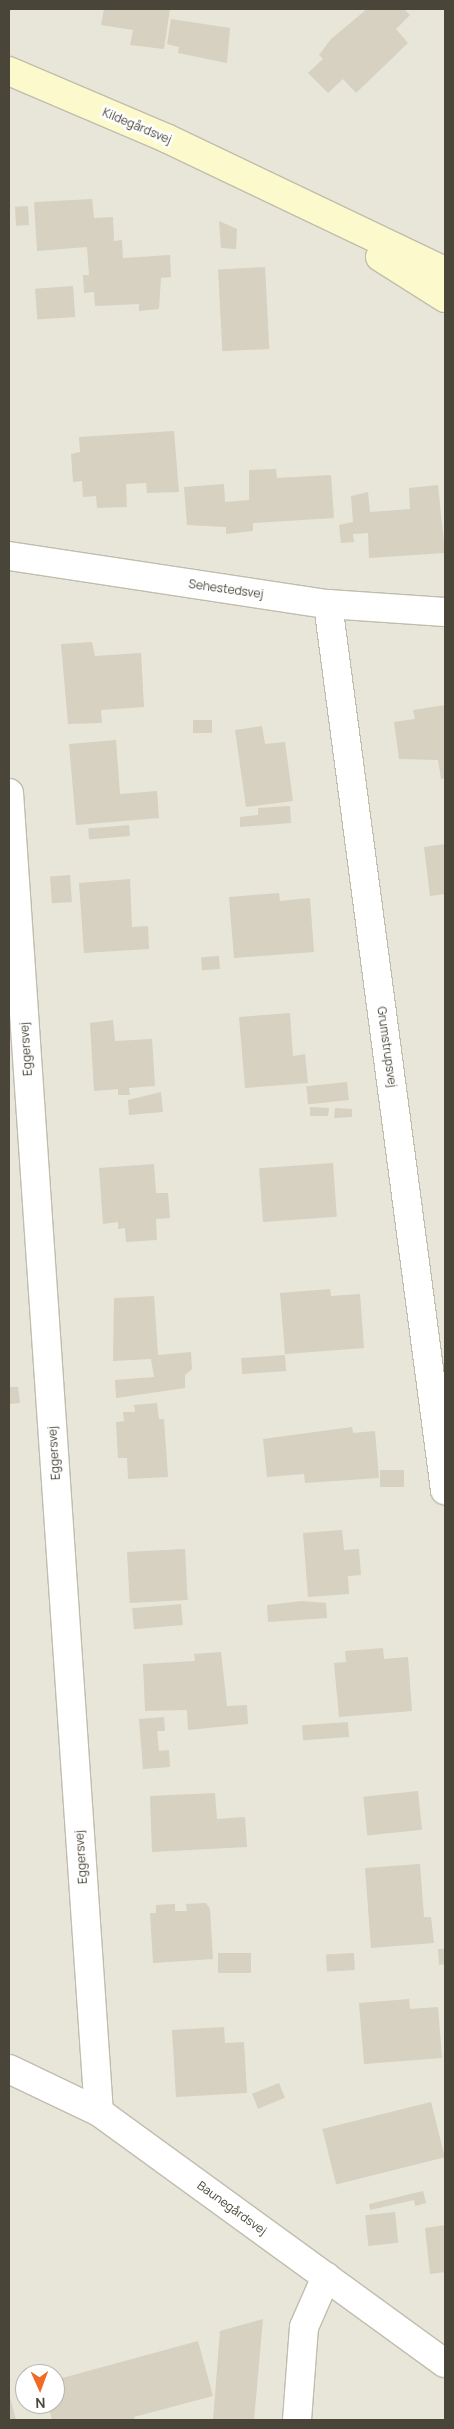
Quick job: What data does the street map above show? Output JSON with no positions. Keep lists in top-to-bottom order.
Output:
{
  "streets": {
    "street": [
      "Kildegårdsvej",
      "Sehestedsvej",
      "Grumstrupsvej",
      "Eggersvej",
      "Baunegårdsvej"
    ]
  },
  "crossings": [
    ["Sehestedsvej", "Grumstrupsvej"],
    ["Eggersvej", "Baunegårdsvej"]
  ],
  "north": "bottom"
}
